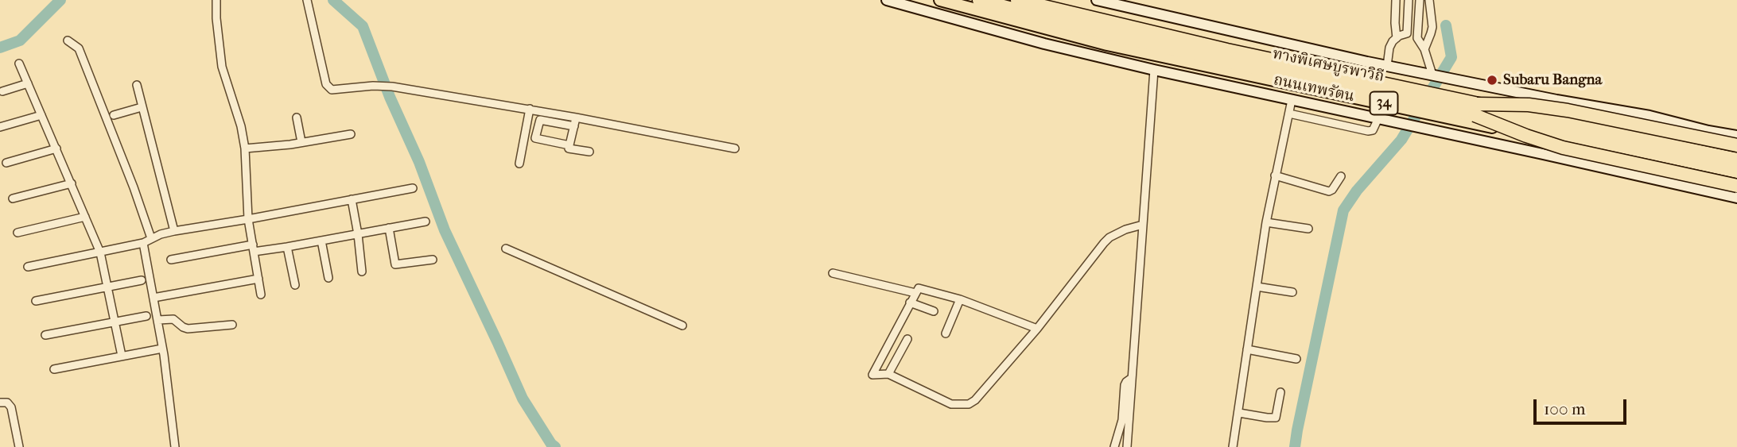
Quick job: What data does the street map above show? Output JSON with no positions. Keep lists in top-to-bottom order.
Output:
{
  "streets": {
    "highway": ["ทางพิเศษบูรพาวิถี", "ถนนเทพรัตน", "34"]
  },
  "places": ["Subaru Bangna"],
  "scale_bar": "100 m"
}
